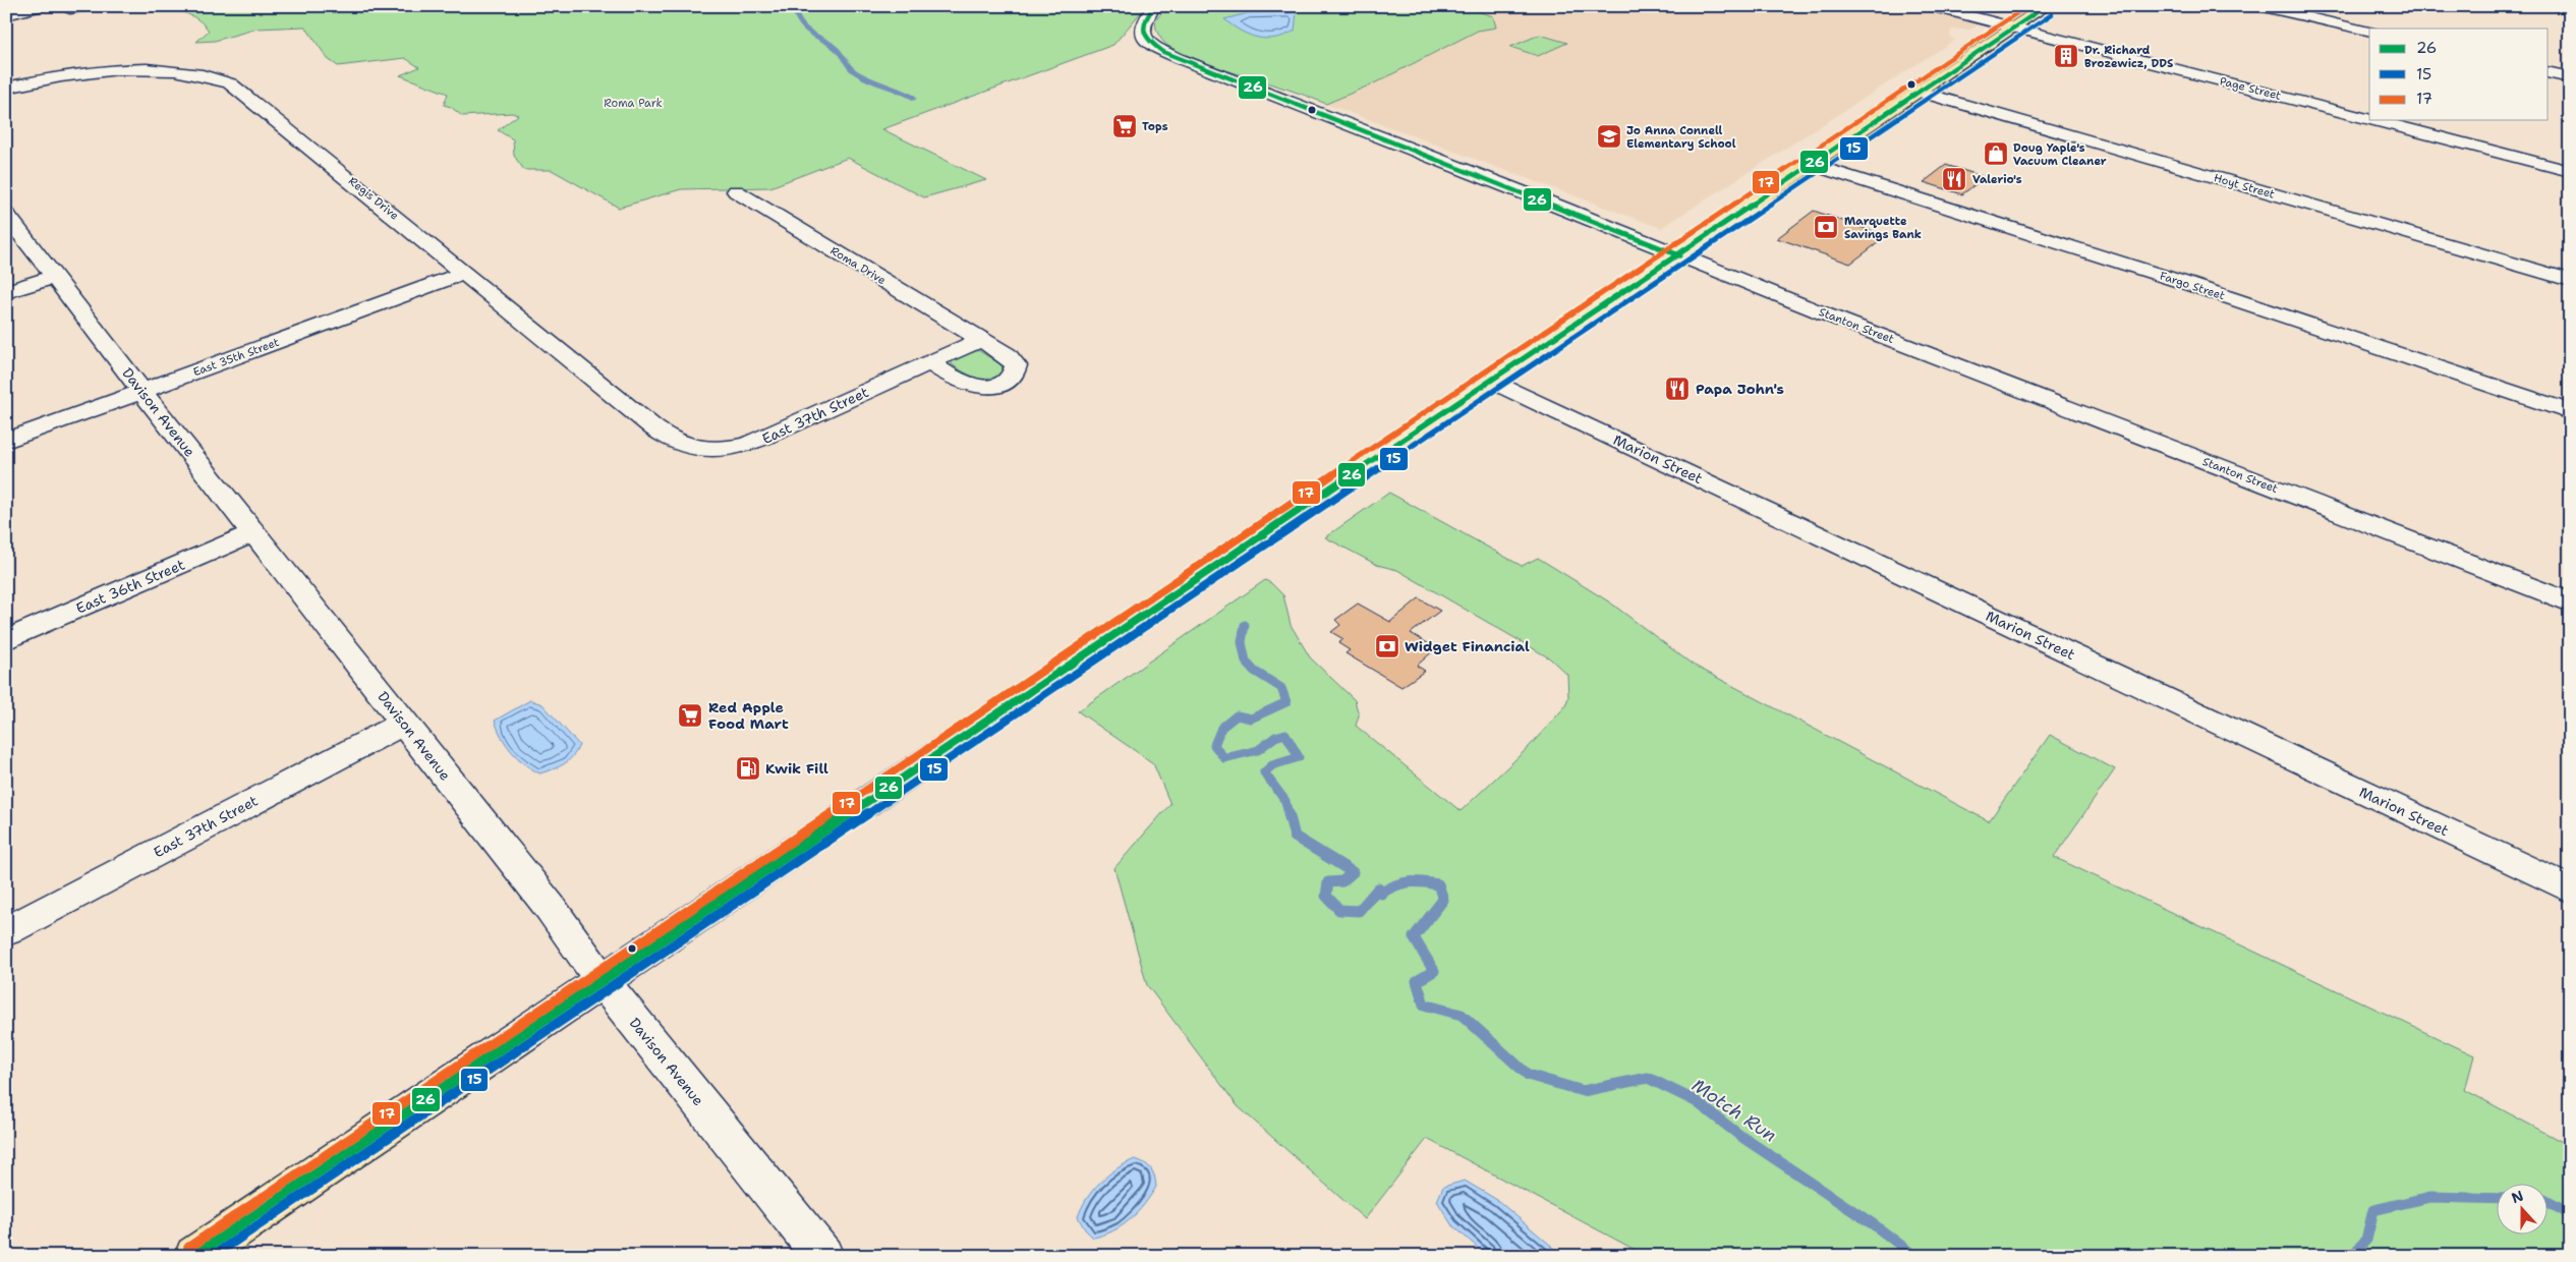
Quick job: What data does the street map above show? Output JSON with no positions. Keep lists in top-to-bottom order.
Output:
{
  "streets": {
    "street": [
      "Page Street",
      "Hoyt Street",
      "Regis Drive",
      "Roma Drive",
      "Fargo Street",
      "Stanton Street",
      "East 35th Street",
      "Davison Avenue",
      "East 37th Street",
      "Marion Street",
      "East 36th Street"
    ]
  },
  "crossings": [
    ["Regis Drive", "East 35th Street"],
    ["Regis Drive", "East 37th Street"],
    ["Roma Drive", "East 37th Street"],
    ["East 35th Street", "Davison Avenue"],
    ["Davison Avenue", "East 37th Street"],
    ["Davison Avenue", "East 36th Street"]
  ],
  "water": ["Motch Run"],
  "parks": ["Roma Park"],
  "places": {
    "building": ["Dr. Richard Brozewicz, DDS"],
    "supermarket": ["Tops", "Red Apple Food Mart"],
    "school or university": ["Jo Anna Connell Elementary School"],
    "shop": ["Doug Yaple's Vacuum Cleaner"],
    "restaurant": ["Valerio's", "Papa John's"],
    "bank": ["Marquette Savings Bank", "Widget Financial"],
    "fuel station": ["Kwik Fill"]
  },
  "lines": ["transit line 26", "transit line 17", "transit line 15"],
  "legend": ["26", "15", "17"],
  "north": "top"
}
